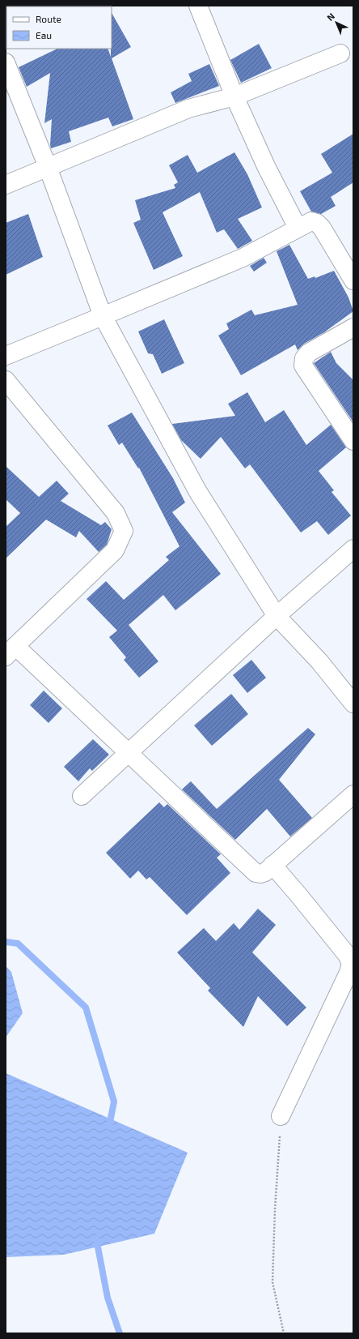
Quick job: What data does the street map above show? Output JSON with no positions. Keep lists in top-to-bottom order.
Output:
{
  "legend": ["Route", "Eau"],
  "north": "top left"
}
